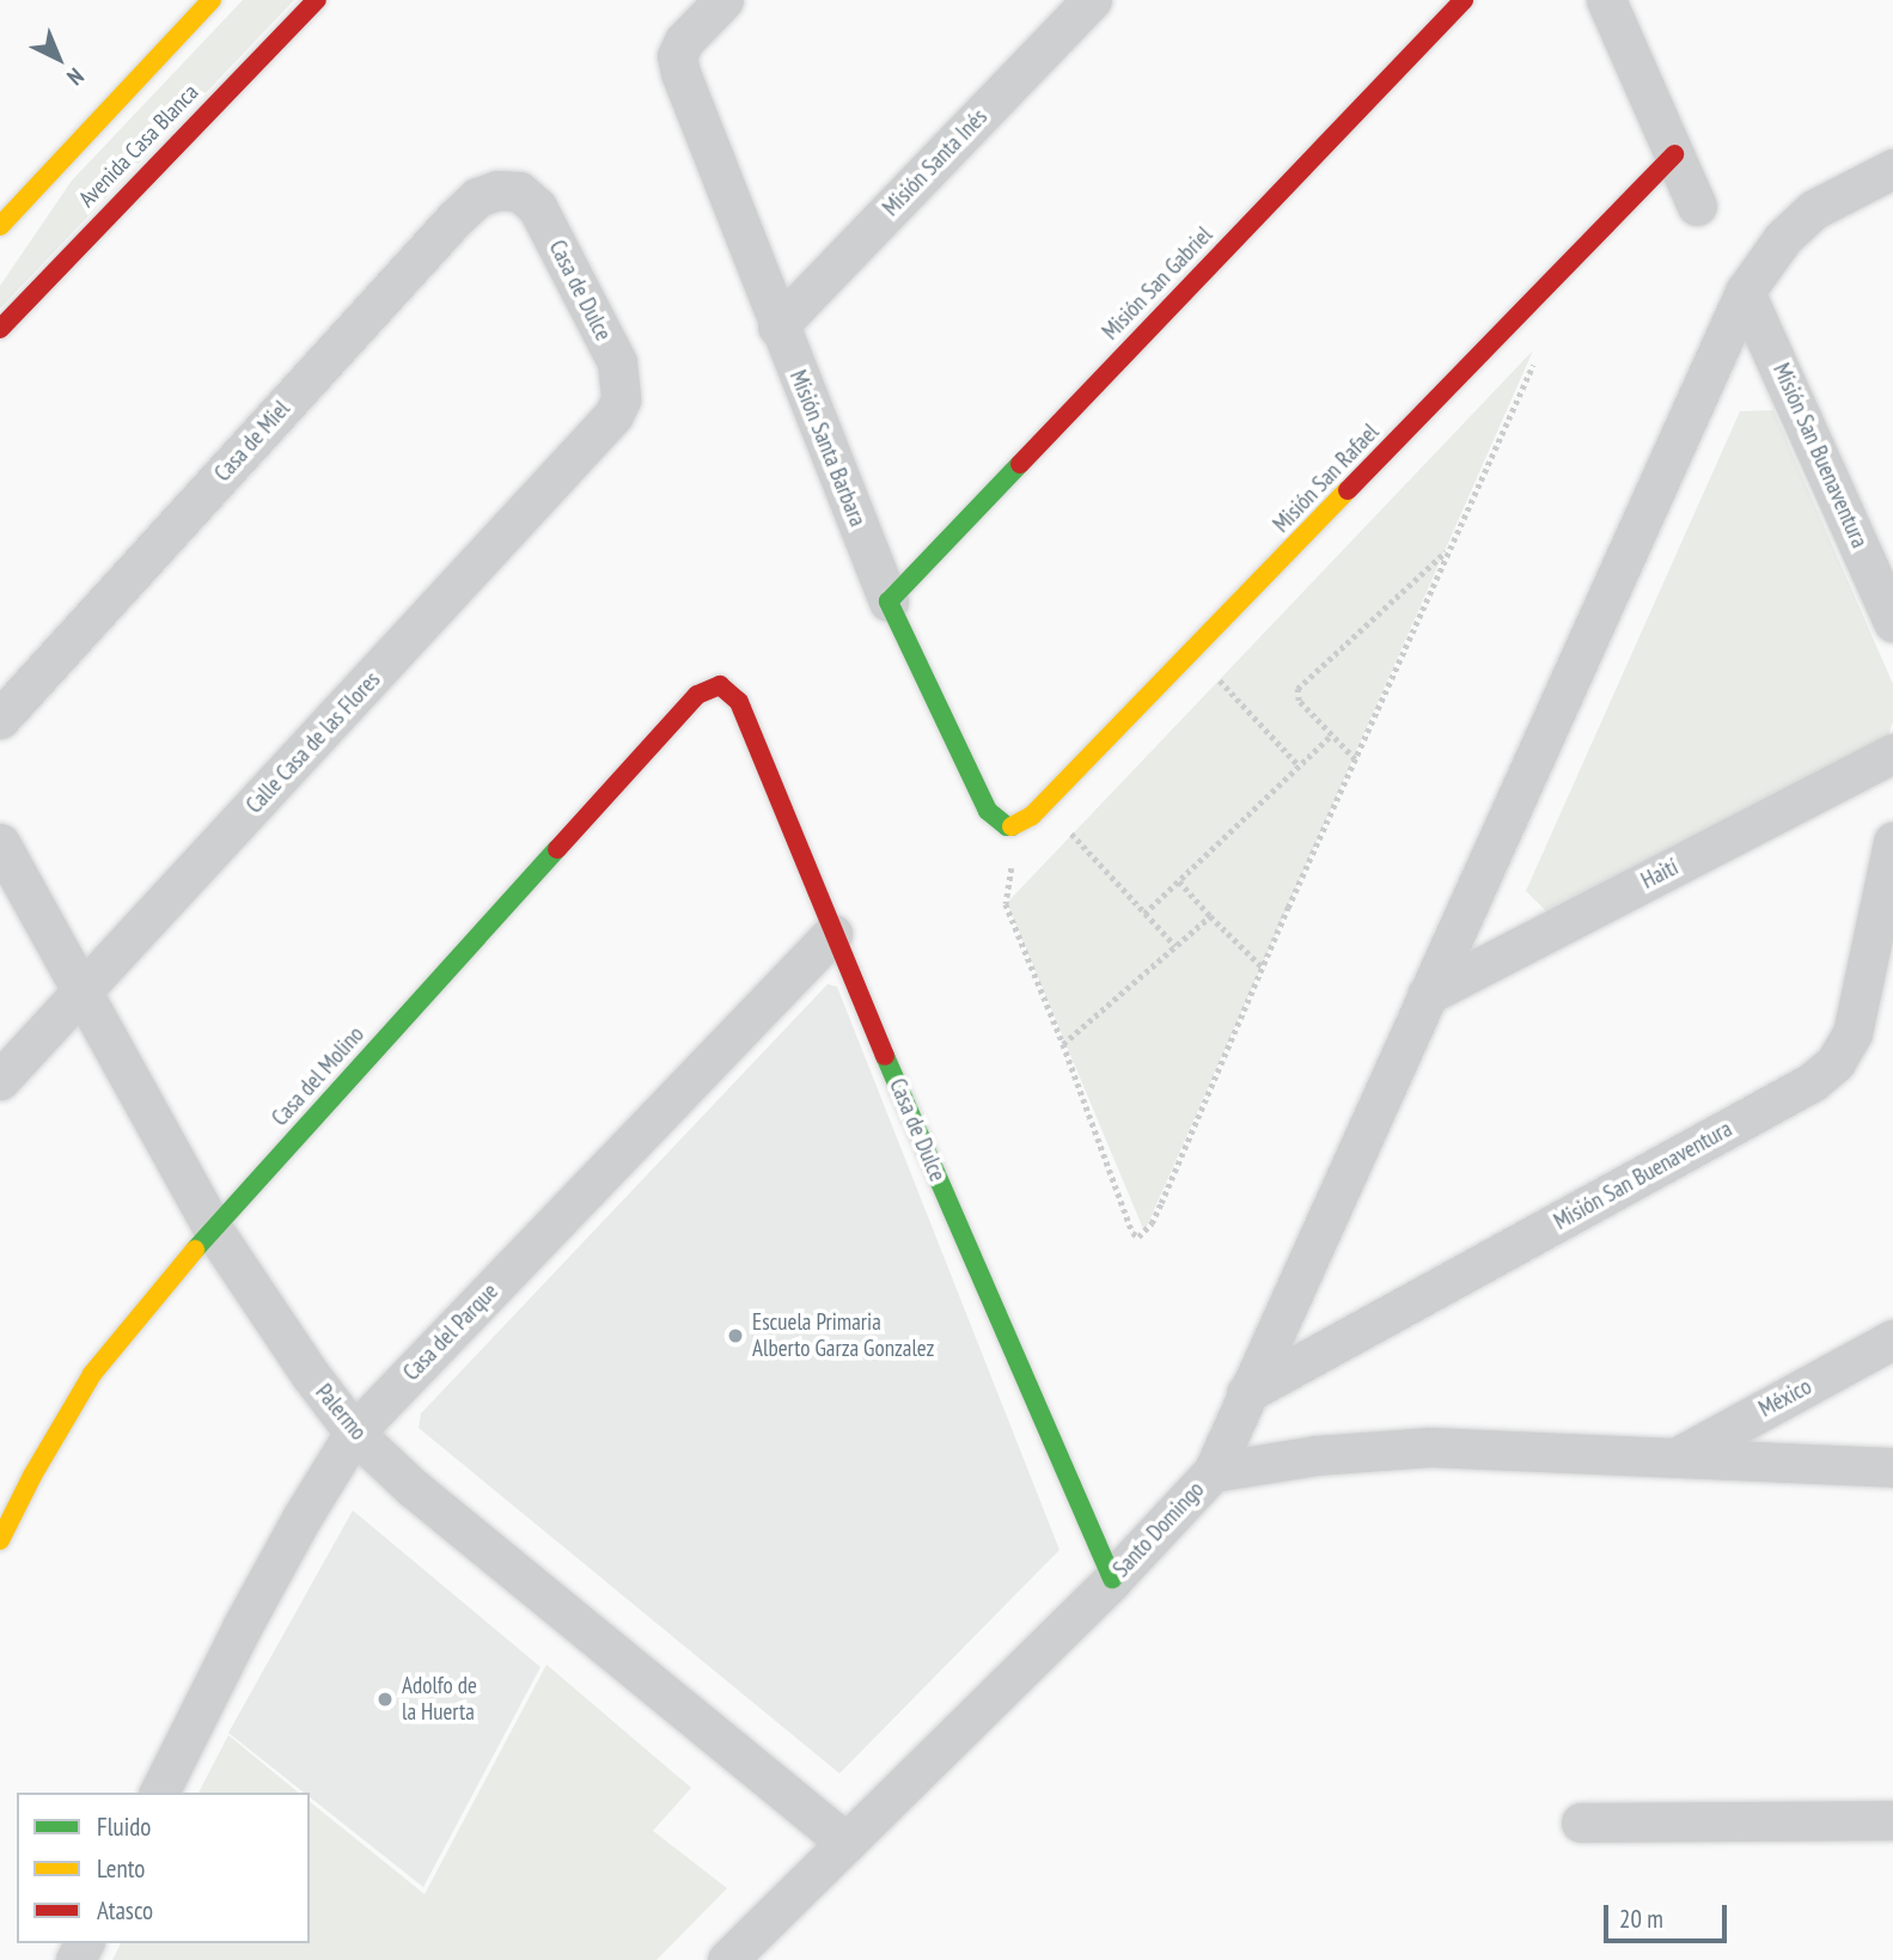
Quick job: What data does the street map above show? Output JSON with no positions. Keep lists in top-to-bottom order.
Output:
{
  "streets": {
    "street": [
      "Avenida Casa Blanca",
      "Misión Santa Inés",
      "Misión San Gabriel",
      "Casa de Dulce",
      "Casa de Miel",
      "Misión Santa Barbara",
      "Misión San Buenaventura",
      "Misión San Rafael",
      "Calle Casa de las Flores",
      "Haití",
      "Casa del Molino",
      "Casa del Parque",
      "México",
      "Palermo",
      "Santo Domingo"
    ]
  },
  "crossings": [
    ["Misión Santa Inés", "Misión Santa Barbara"],
    ["Misión San Gabriel", "Misión Santa Barbara"],
    ["Casa de Dulce", "Casa de Miel"],
    ["Casa de Dulce", "Calle Casa de las Flores"],
    ["Casa de Dulce", "Casa del Molino"],
    ["Casa de Dulce", "Casa del Parque"],
    ["Casa de Dulce", "Santo Domingo"],
    ["Misión Santa Barbara", "Misión San Rafael"],
    ["Calle Casa de las Flores", "Palermo"],
    ["Casa del Molino", "Palermo"],
    ["Casa del Parque", "Palermo"],
    ["México", "Santo Domingo"],
    ["Palermo", "Santo Domingo"]
  ],
  "places": ["Escuela Primaria Alberto Garza Gonzalez", "Adolfo de la Huerta"],
  "legend": ["Fluido", "Lento", "Atasco"],
  "scale_bar": "20 m",
  "north": "bottom right"
}
